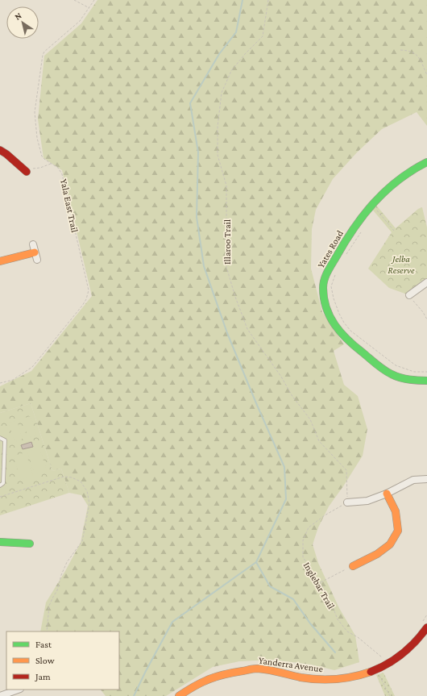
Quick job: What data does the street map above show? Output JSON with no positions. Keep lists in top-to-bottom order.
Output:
{
  "streets": {
    "street": ["Yates Road", "Yanderra Avenue"],
    "path": ["Yala East Trail", "Illaroo Trail", "Inglebar Trail"]
  },
  "crossings": [
    ["Illaroo Trail", "Inglebar Trail"]
  ],
  "parks": ["Jelba Reserve"],
  "legend": ["Fast", "Slow", "Jam"],
  "north": "top left"
}
